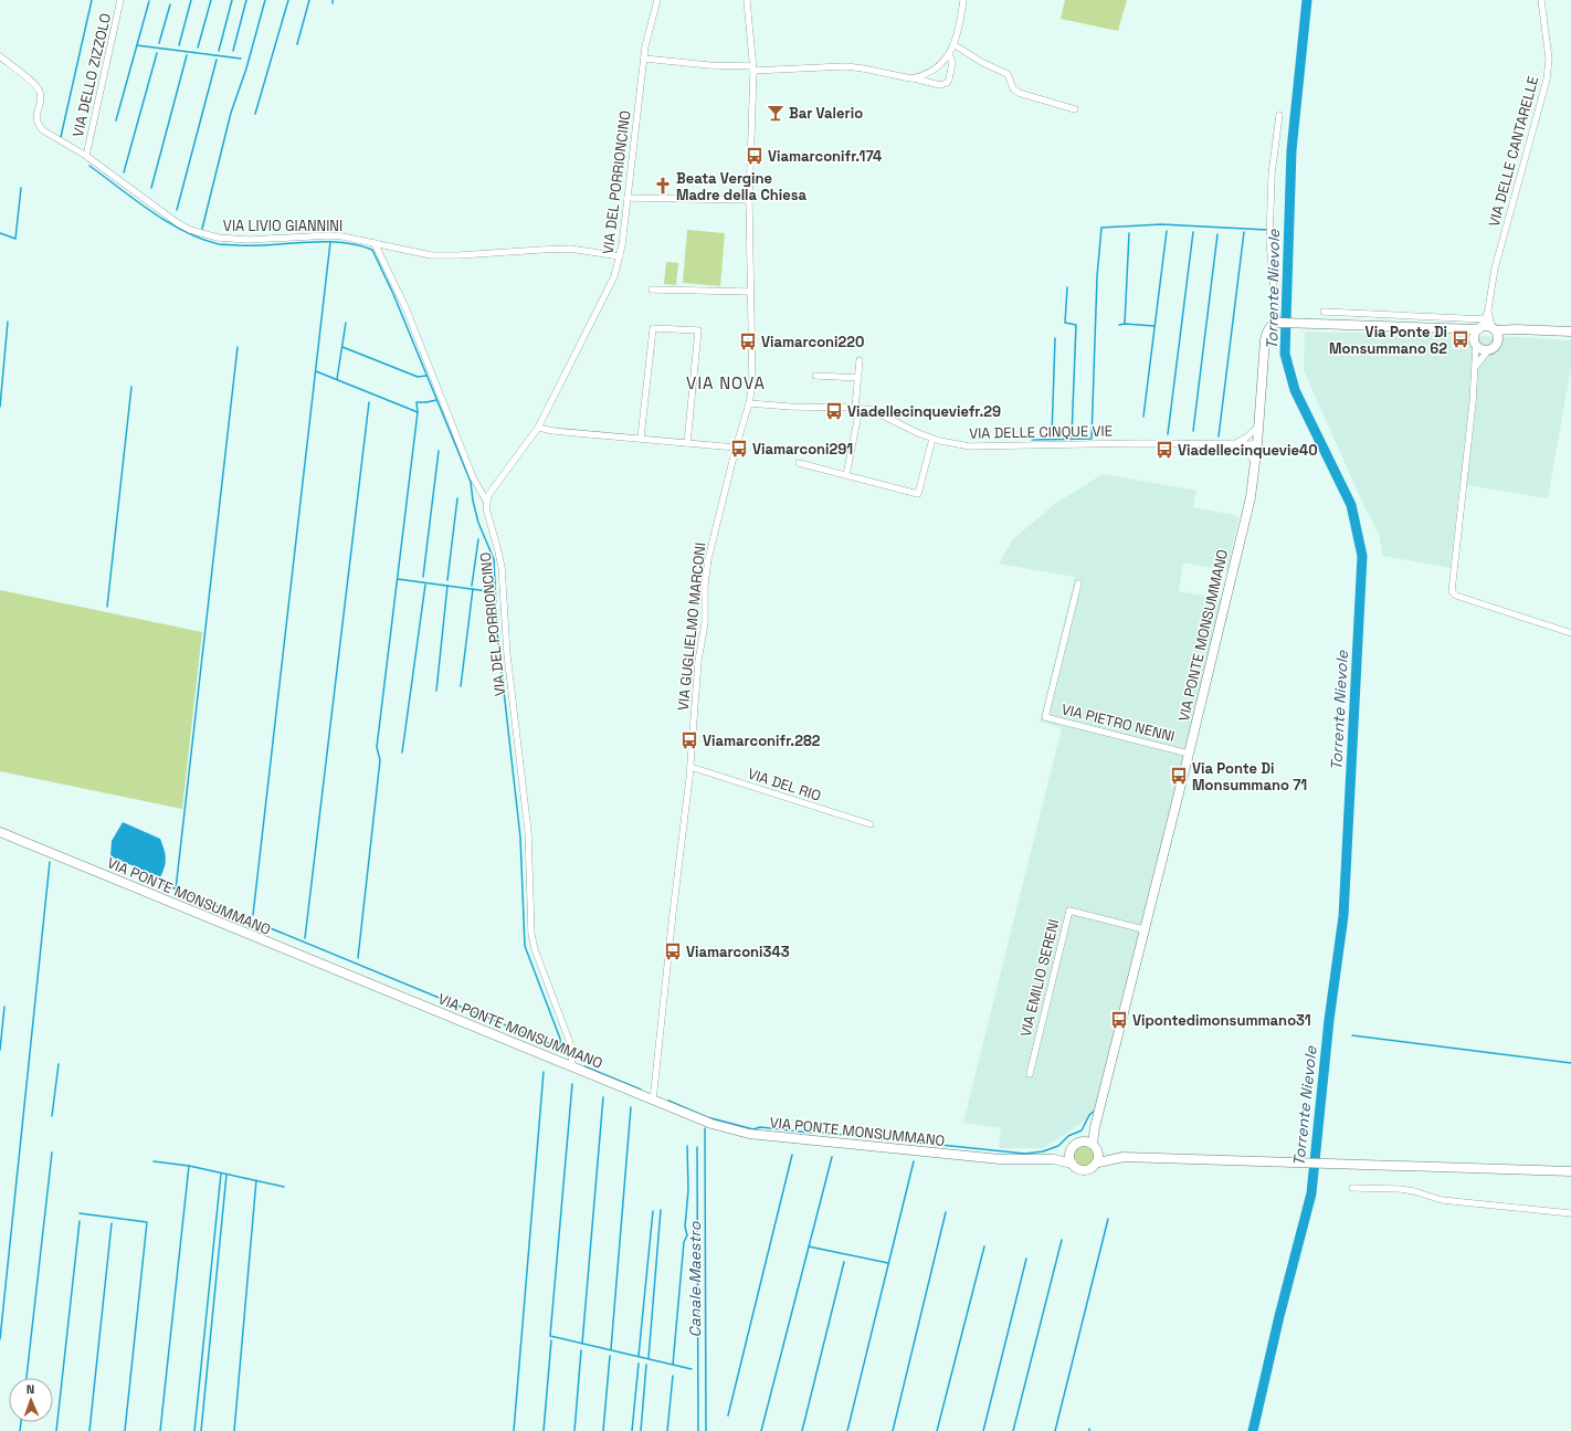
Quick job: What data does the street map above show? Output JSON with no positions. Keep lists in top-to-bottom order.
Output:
{
  "streets": {
    "main road": ["VIA PONTE MONSUMMANO"],
    "street": [
      "VIA DELLO ZIZZOLO",
      "VIA DELLE CANTARELLE",
      "VIA DEL PORRIONCINO",
      "VIA LIVIO GIANNINI",
      "VIA DELLE CINQUE VIE",
      "VIA GUGLIELMO MARCONI",
      "VIA PIETRO NENNI",
      "VIA DEL RIO",
      "VIA EMILIO SERENI"
    ]
  },
  "crossings": [
    ["VIA DELLO ZIZZOLO", "VIA LIVIO GIANNINI"],
    ["VIA DEL PORRIONCINO", "VIA LIVIO GIANNINI"],
    ["VIA DEL PORRIONCINO", "VIA PONTE MONSUMMANO"],
    ["VIA DELLE CINQUE VIE", "VIA GUGLIELMO MARCONI"],
    ["VIA DELLE CINQUE VIE", "VIA PONTE MONSUMMANO"],
    ["VIA GUGLIELMO MARCONI", "VIA PONTE MONSUMMANO"],
    ["VIA GUGLIELMO MARCONI", "VIA DEL RIO"],
    ["VIA PONTE MONSUMMANO", "VIA PIETRO NENNI"],
    ["VIA PONTE MONSUMMANO", "VIA EMILIO SERENI"]
  ],
  "districts": ["VIA NOVA"],
  "water": ["Torrente Nievole", "Canale Maestro"],
  "places": {
    "bar": ["Bar Valerio"],
    "bus stop": [
      "Viamarconifr.174",
      "Via Ponte Di Monsummano 62",
      "Viamarconi220",
      "Viadellecinqueviefr.29",
      "Viamarconi291",
      "Viadellecinquevie40",
      "Viamarconifr.282",
      "Via Ponte Di Monsummano 71",
      "Viamarconi343",
      "Vipontedimonsummano31"
    ],
    "church": ["Beata Vergine Madre della Chiesa"]
  },
  "north": "top"
}
